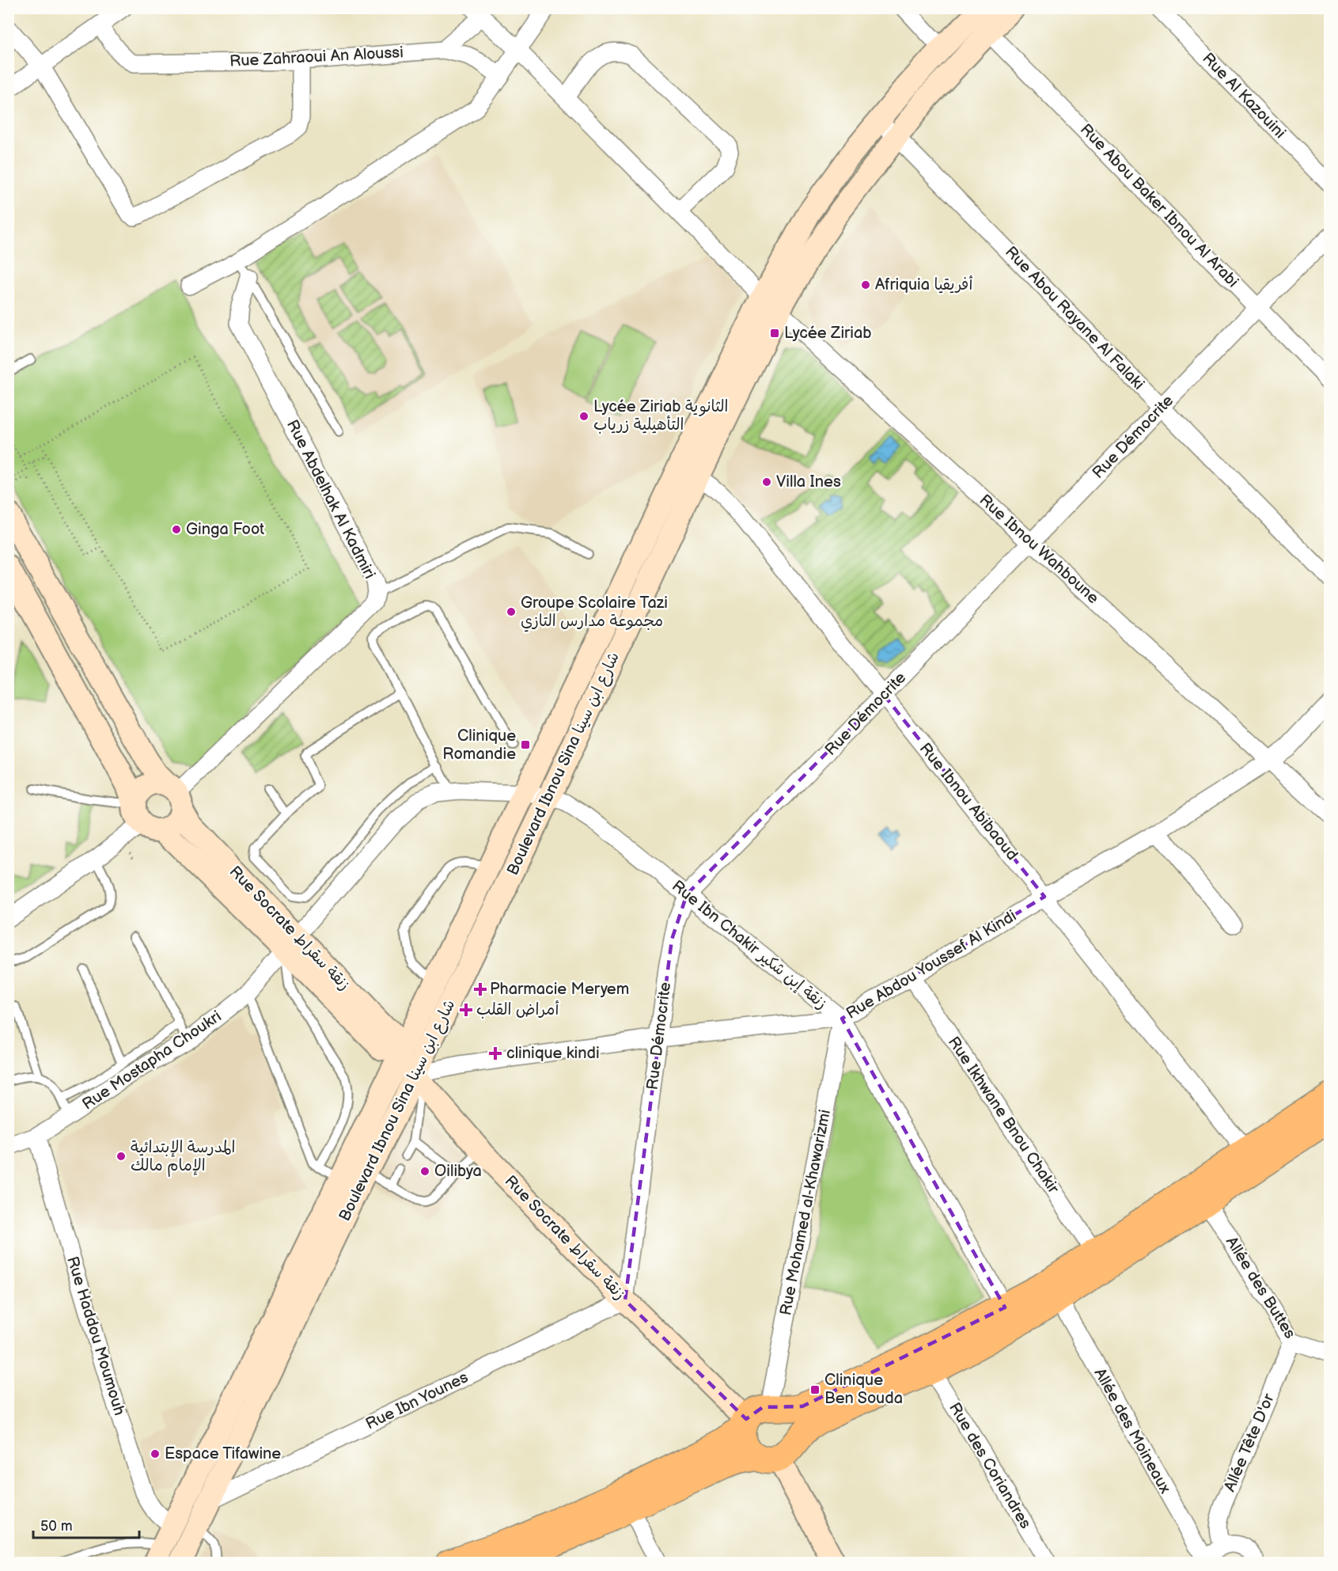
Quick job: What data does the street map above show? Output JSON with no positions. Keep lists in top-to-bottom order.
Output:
{
  "streets": {
    "main road": ["Boulevard Ibnou Sina شارع ابن سينا", "Rue Socrate زنقة سقراط"],
    "street": [
      "Rue Zahraoui An Aloussi",
      "Rue Al Kazouini",
      "Rue Abou Baker Ibnou Al Arabi",
      "Rue Abou Rayane Al Falaki",
      "Rue Démocrite",
      "Rue Abdelhak Al Kadmiri",
      "Rue Ibnou Wahboune",
      "Rue Ibnou Abibaoud",
      "Rue Ibn Chakir زنقة إبن شكير",
      "Rue Abdou Youssef Al Kindi",
      "Rue Mostapha Choukri",
      "Rue Ikhwane Bnou Chakir",
      "Rue Mohamed al-Khawarizmi",
      "Allée des Buttes",
      "Rue Haddou Moumouh",
      "Rue Ibn Younes",
      "Allée des Moineaux",
      "Allée Tête D'or",
      "Rue des Coriandres"
    ]
  },
  "crossings": [
    ["Rue Abou Baker Ibnou Al Arabi", "Rue Démocrite"],
    ["Rue Abou Baker Ibnou Al Arabi", "Boulevard Ibnou Sina شارع ابن سينا"],
    ["Rue Abou Rayane Al Falaki", "Rue Démocrite"],
    ["Rue Abou Rayane Al Falaki", "Boulevard Ibnou Sina شارع ابن سينا"],
    ["Rue Démocrite", "Rue Ibnou Wahboune"],
    ["Rue Démocrite", "Rue Ibnou Abibaoud"],
    ["Rue Démocrite", "Rue Socrate زنقة سقراط"],
    ["Rue Démocrite", "Rue Ibn Chakir زنقة إبن شكير"],
    ["Rue Démocrite", "Rue Abdou Youssef Al Kindi"],
    ["Rue Démocrite", "Rue Ibn Younes"],
    ["Rue Abdelhak Al Kadmiri", "Rue Socrate زنقة سقراط"],
    ["Rue Ibnou Wahboune", "Boulevard Ibnou Sina شارع ابن سينا"],
    ["Rue Ibnou Wahboune", "Rue Abdou Youssef Al Kindi"],
    ["Boulevard Ibnou Sina شارع ابن سينا", "Rue Ibnou Abibaoud"],
    ["Boulevard Ibnou Sina شارع ابن سينا", "Rue Socrate زنقة سقراط"],
    ["Boulevard Ibnou Sina شارع ابن سينا", "Rue Ibn Chakir زنقة إبن شكير"],
    ["Boulevard Ibnou Sina شارع ابن سينا", "Rue Abdou Youssef Al Kindi"],
    ["Boulevard Ibnou Sina شارع ابن سينا", "Rue Mostapha Choukri"],
    ["Boulevard Ibnou Sina شارع ابن سينا", "Rue Haddou Moumouh"],
    ["Boulevard Ibnou Sina شارع ابن سينا", "Rue Ibn Younes"],
    ["Rue Ibnou Abibaoud", "Rue Abdou Youssef Al Kindi"],
    ["Rue Socrate زنقة سقراط", "Rue Abdou Youssef Al Kindi"],
    ["Rue Socrate زنقة سقراط", "Rue Mostapha Choukri"],
    ["Rue Socrate زنقة سقراط", "Rue Mohamed al-Khawarizmi"],
    ["Rue Socrate زنقة سقراط", "Rue Ibn Younes"],
    ["Rue Ibn Chakir زنقة إبن شكير", "Rue Abdou Youssef Al Kindi"],
    ["Rue Ibn Chakir زنقة إبن شكير", "Rue Mostapha Choukri"],
    ["Rue Ibn Chakir زنقة إبن شكير", "Rue Mohamed al-Khawarizmi"],
    ["Rue Abdou Youssef Al Kindi", "Rue Ikhwane Bnou Chakir"],
    ["Rue Abdou Youssef Al Kindi", "Rue Mohamed al-Khawarizmi"],
    ["Rue Mostapha Choukri", "Rue Haddou Moumouh"],
    ["Allée des Buttes", "Allée Tête D'or"]
  ],
  "places": {
    "other": [
      "Afriquia أفريقيا",
      "Lycée Ziriab الثانوية التأهيلية زرياب",
      "Villa Ines",
      "Ginga Foot",
      "Groupe Scolaire Tazi مجموعة مدارس التازي",
      "المدرسة الإبتدائية الإمام مالك",
      "Oilibya",
      "Espace Tifawine"
    ],
    "transit": ["Lycée Ziriab", "Clinique Romandie", "Clinique Ben Souda"],
    "health": ["Pharmacie Meryem", "أمراض القلب", "clinique kindi"]
  },
  "scale_bar": "50 m"
}
